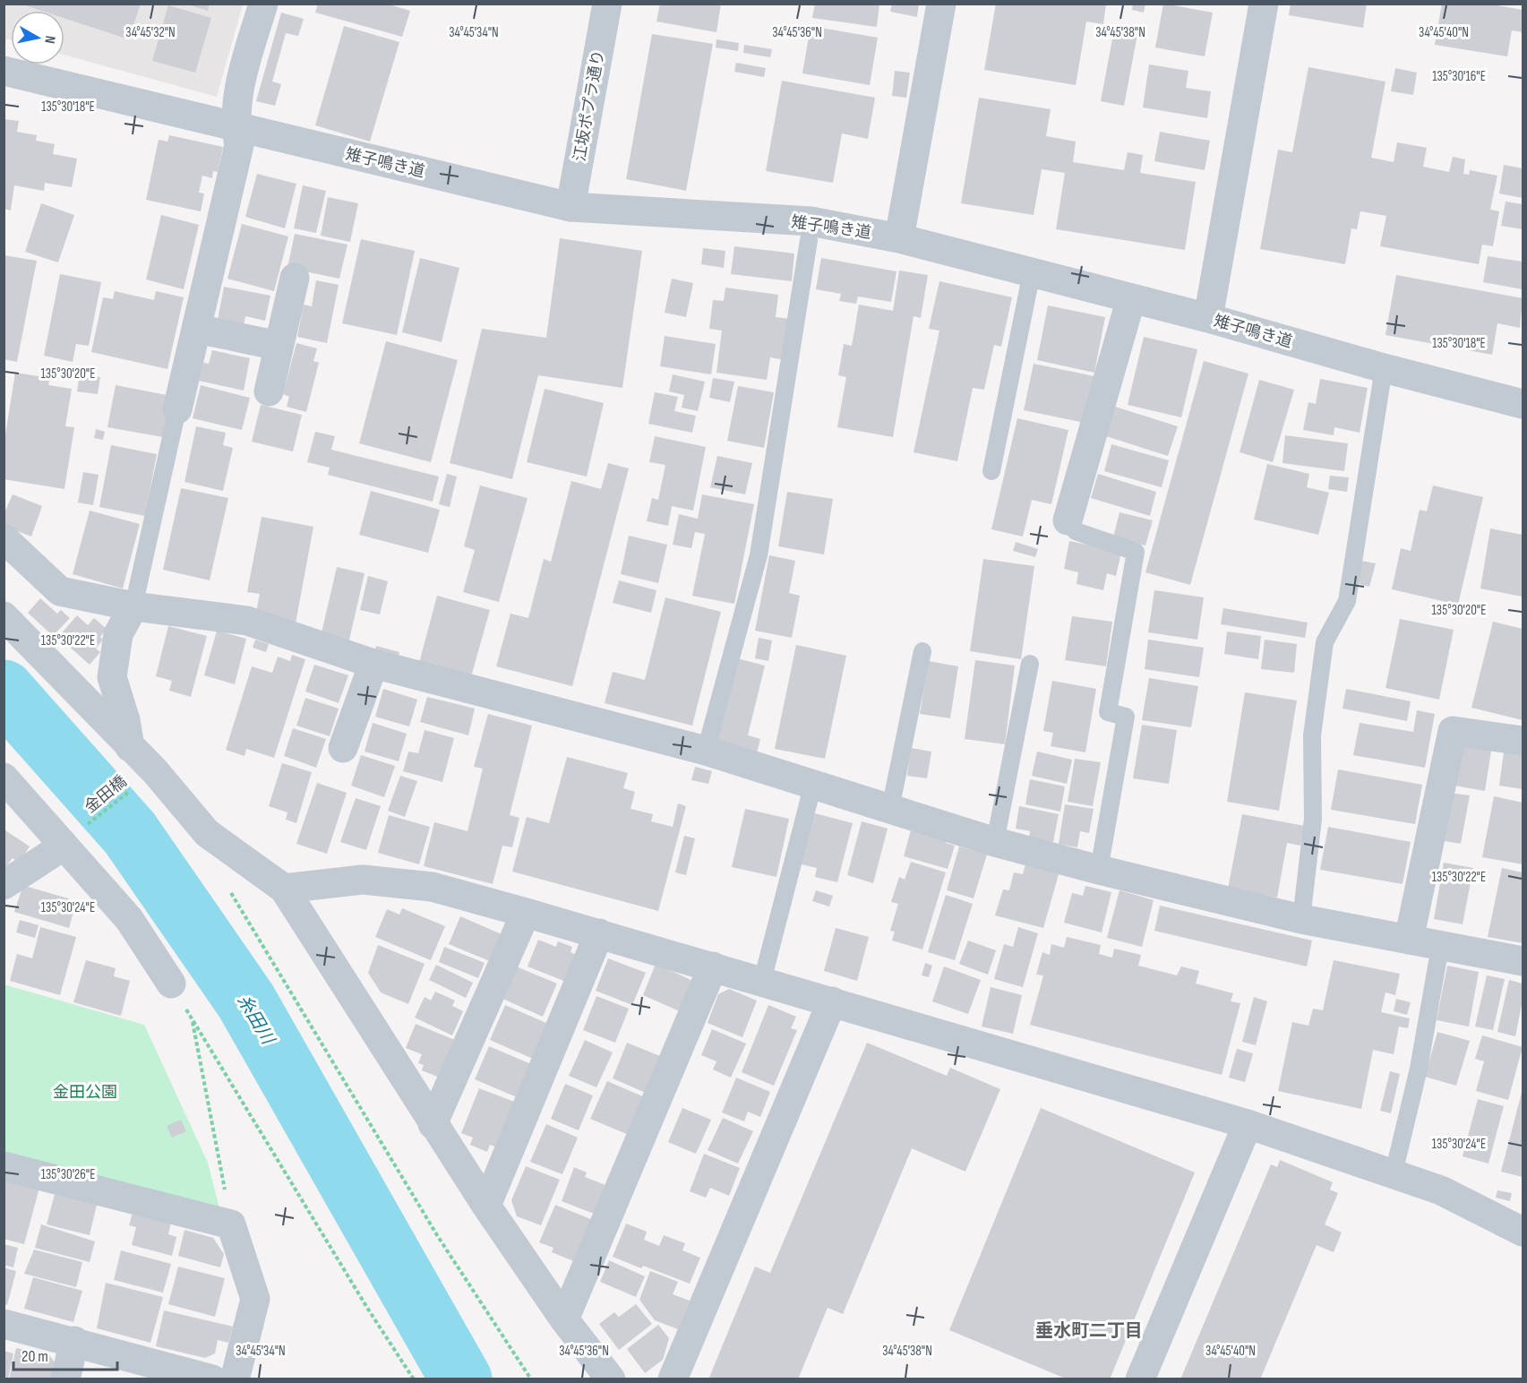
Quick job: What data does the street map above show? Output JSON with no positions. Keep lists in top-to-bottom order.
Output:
{
  "streets": {
    "street": ["江坂ポプラ通り", "雉子鳴き道"],
    "path": ["金田橋"]
  },
  "crossings": [
    ["江坂ポプラ通り", "雉子鳴き道"]
  ],
  "districts": ["垂水町二丁目"],
  "water": ["糸田川"],
  "parks": ["金田公園"],
  "scale_bar": "20 m",
  "north": "right",
  "coordinates": [
    "34°45'32\"N",
    "34°45'34\"N",
    "34°45'36\"N",
    "34°45'38\"N",
    "34°45'40\"N",
    "135°30'16\"E",
    "135°30'18\"E",
    "135°30'20\"E",
    "135°30'22\"E",
    "135°30'24\"E",
    "135°30'26\"E"
  ]
}
